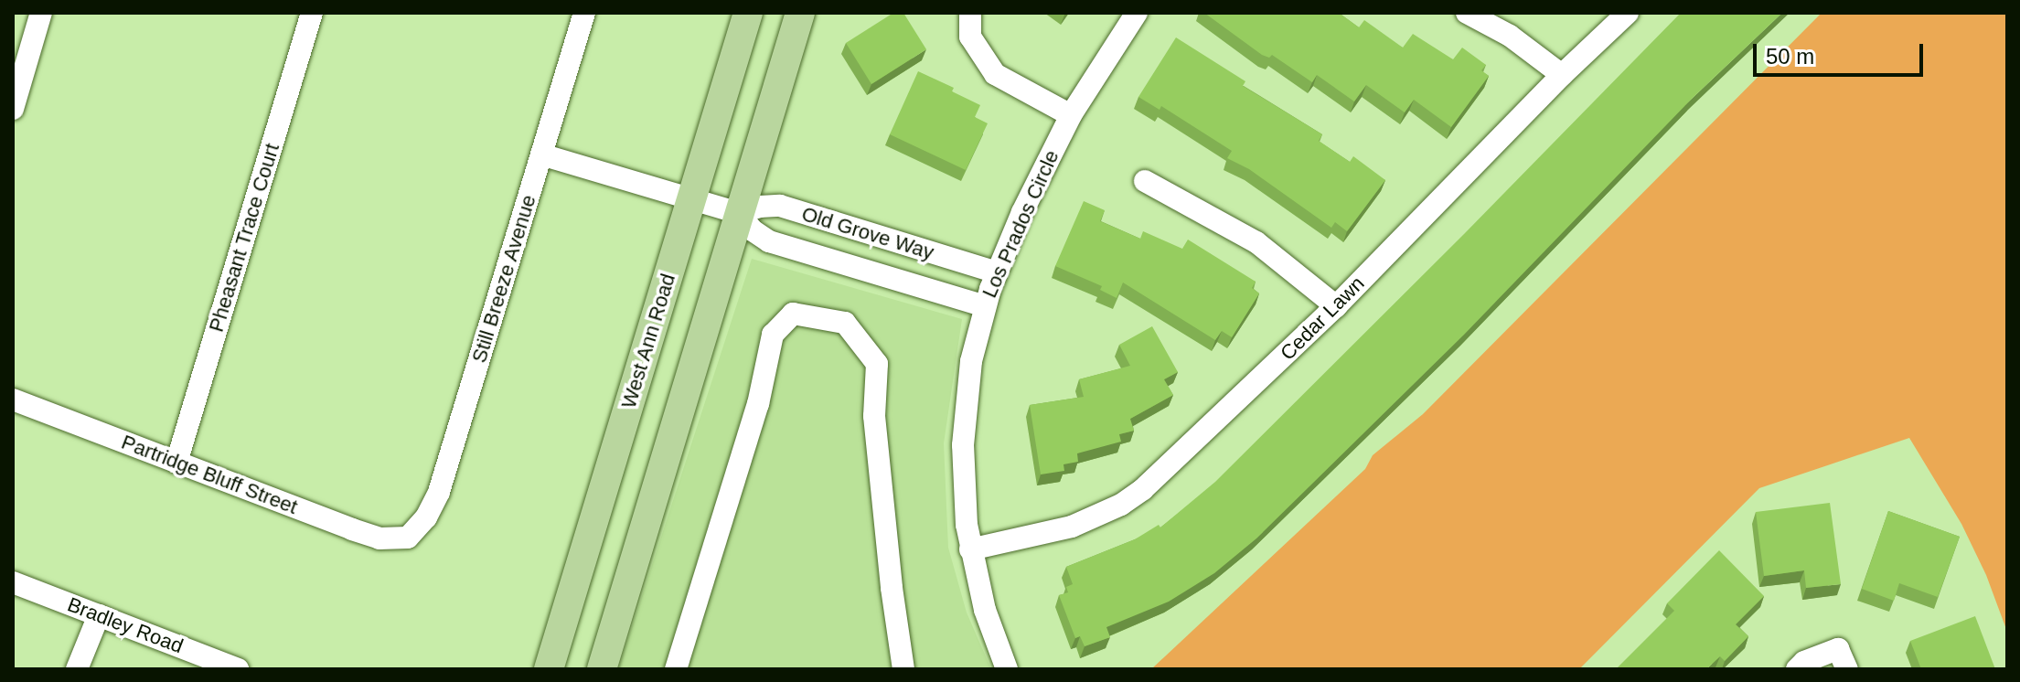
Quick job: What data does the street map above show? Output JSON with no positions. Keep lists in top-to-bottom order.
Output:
{
  "streets": {
    "main road": ["West Ann Road"],
    "street": [
      "Los Prados Circle",
      "Old Grove Way",
      "Pheasant Trace Court",
      "Still Breeze Avenue",
      "Cedar Lawn",
      "Partridge Bluff Street",
      "Bradley Road"
    ]
  },
  "crossings": [
    ["Los Prados Circle", "Old Grove Way"],
    ["Los Prados Circle", "Cedar Lawn"],
    ["Old Grove Way", "Still Breeze Avenue"],
    ["Old Grove Way", "West Ann Road"],
    ["Pheasant Trace Court", "Partridge Bluff Street"],
    ["Still Breeze Avenue", "Partridge Bluff Street"]
  ],
  "scale_bar": "50 m"
}
